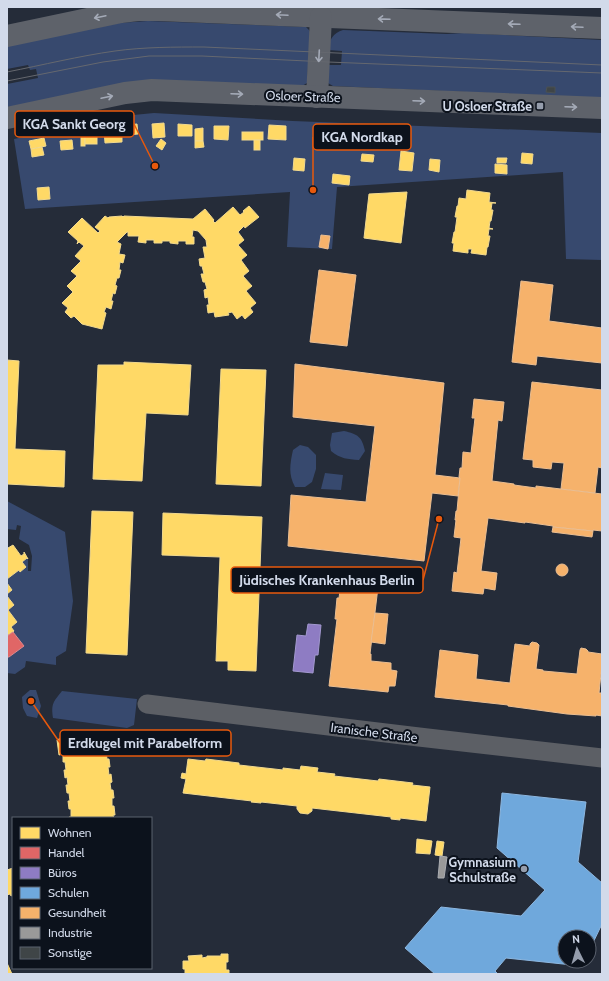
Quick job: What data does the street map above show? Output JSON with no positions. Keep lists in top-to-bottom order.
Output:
{
  "streets": {
    "main road": ["Osloer Straße"],
    "street": ["Iranische Straße"]
  },
  "places": {
    "transit": ["U Osloer Straße"],
    "other": [
      "KGA Sankt Georg",
      "KGA Nordkap",
      "Jüdisches Krankenhaus Berlin",
      "Erdkugel mit Parabelform",
      "Gymnasium Schulstraße"
    ]
  },
  "legend": [
    "Wohnen",
    "Handel",
    "Büros",
    "Schulen",
    "Gesundheit",
    "Industrie",
    "Sonstige"
  ],
  "north": "top"
}
